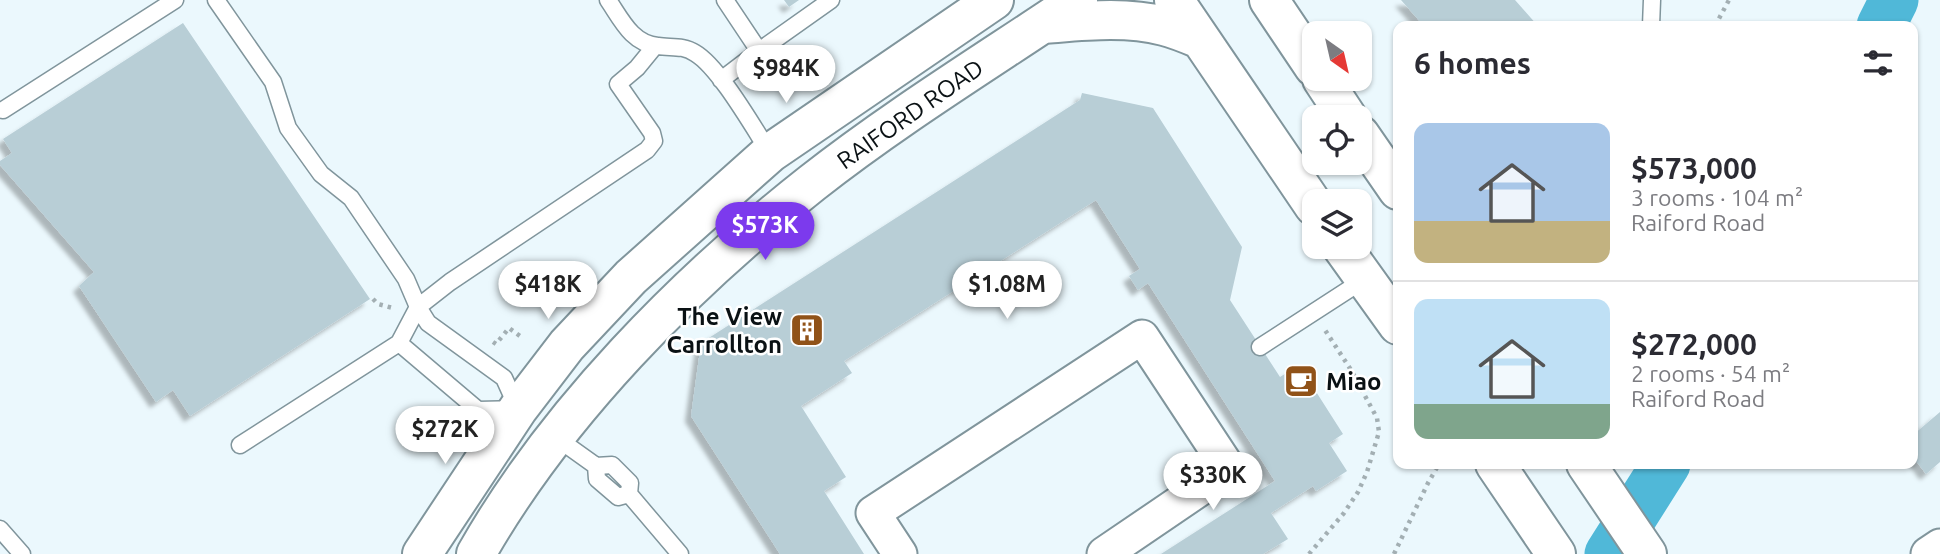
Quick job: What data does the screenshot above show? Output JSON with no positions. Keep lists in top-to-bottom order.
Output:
{
  "streets": {
    "street": ["RAIFORD ROAD"]
  },
  "places": {
    "building": ["The View Carrollton"],
    "cafe": ["Miao"]
  },
  "north": "bottom right",
  "page": {
    "heading": "6 homes",
    "price": [
      "$984K",
      "$573K",
      "$418K",
      "$1.08M",
      "$272K",
      "$330K"
    ],
    "list": [
      {
        "name": "$573,000",
        "note": "3 rooms · 104 m² · Raiford Road"
      },
      {
        "name": "$272,000",
        "note": "2 rooms · 54 m² · Raiford Road"
      }
    ]
  }
}
